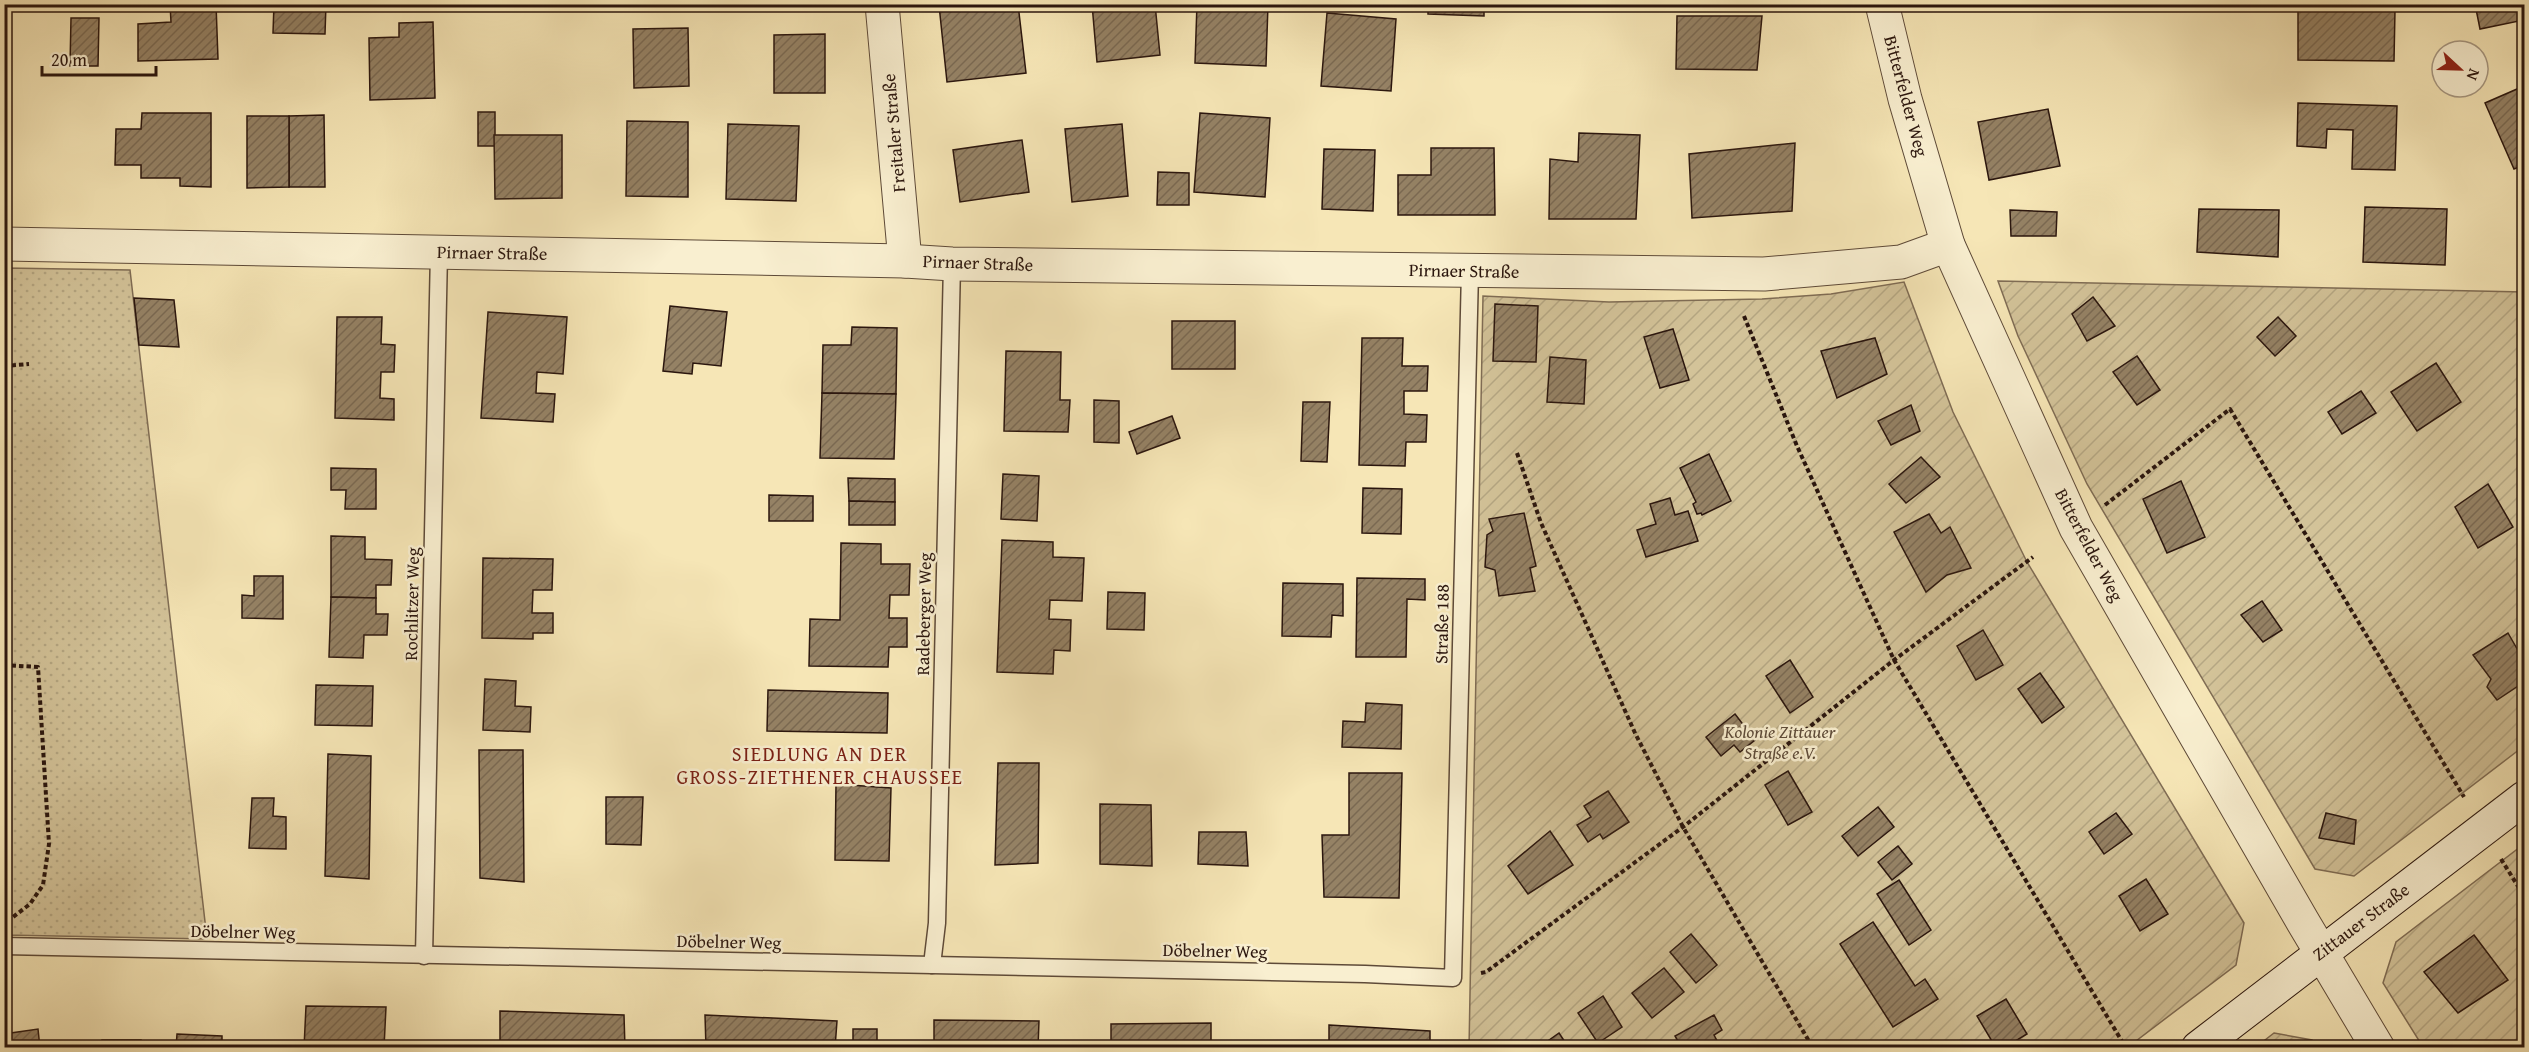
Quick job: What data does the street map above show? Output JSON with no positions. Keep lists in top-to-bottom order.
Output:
{
  "streets": {
    "street": [
      "Bitterfelder Weg",
      "Freitaler Straße",
      "Pirnaer Straße",
      "Zittauer Straße"
    ],
    "lane": [
      "Rochlitzer Weg",
      "Radeberger Weg",
      "Straße 188",
      "Döbelner Weg"
    ]
  },
  "crossings": [
    ["Bitterfelder Weg", "Pirnaer Straße"],
    ["Bitterfelder Weg", "Zittauer Straße"],
    ["Freitaler Straße", "Pirnaer Straße"],
    ["Pirnaer Straße", "Rochlitzer Weg"],
    ["Pirnaer Straße", "Radeberger Weg"],
    ["Pirnaer Straße", "Straße 188"],
    ["Rochlitzer Weg", "Döbelner Weg"],
    ["Radeberger Weg", "Döbelner Weg"],
    ["Straße 188", "Döbelner Weg"]
  ],
  "districts": ["SIEDLUNG AN DER GROSS-ZIETHENER CHAUSSEE"],
  "parks": ["Kolonie Zittauer Straße e.V."],
  "scale_bar": "20 m",
  "north": "right"
}
